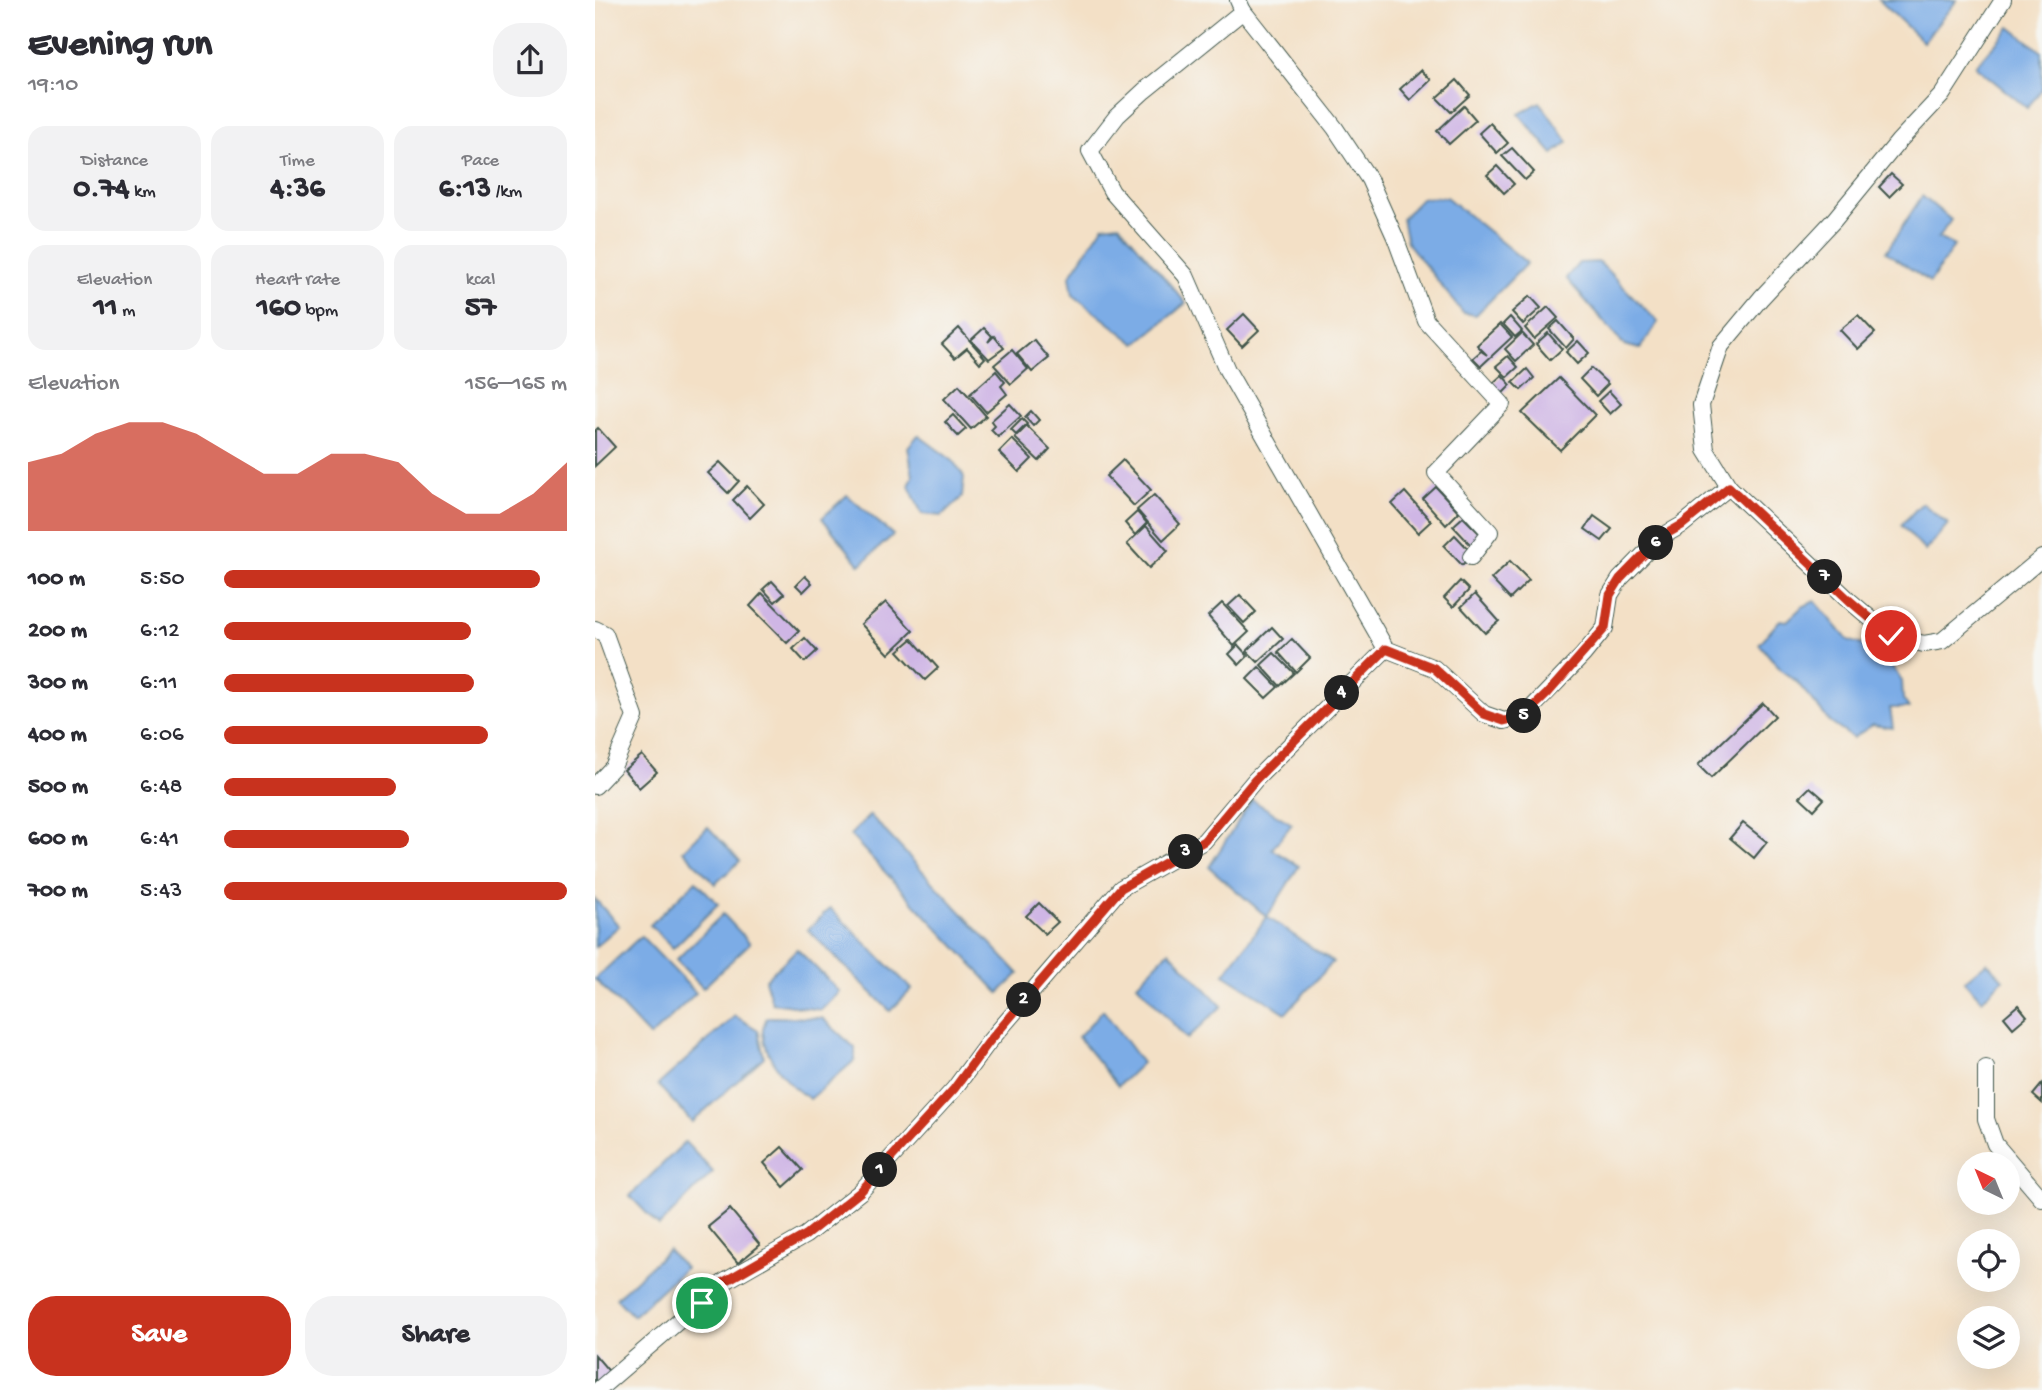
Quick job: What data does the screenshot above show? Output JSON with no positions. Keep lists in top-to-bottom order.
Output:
{
  "north": "top left",
  "page": {
    "heading": ["Evening run", "19:10"],
    "stats": [
      ["Distance", "0.74 km"],
      ["Time", "4:36"],
      ["Pace", "6:13 /km"],
      ["Elevation", "11 m"],
      ["Heart rate", "160 bpm"],
      ["kcal", "57"]
    ],
    "chart": ["Elevation", "156–165 m"],
    "pins": [
      "6",
      "7",
      "4",
      "5",
      "3",
      "2",
      "1"
    ],
    "list": [
      {
        "name": "100 m",
        "note": "5:50"
      },
      {
        "name": "200 m",
        "note": "6:12"
      },
      {
        "name": "300 m",
        "note": "6:11"
      },
      {
        "name": "400 m",
        "note": "6:06"
      },
      {
        "name": "500 m",
        "note": "6:48"
      },
      {
        "name": "600 m",
        "note": "6:41"
      },
      {
        "name": "700 m",
        "note": "5:43"
      }
    ],
    "buttons": ["Save", "Share"]
  }
}
